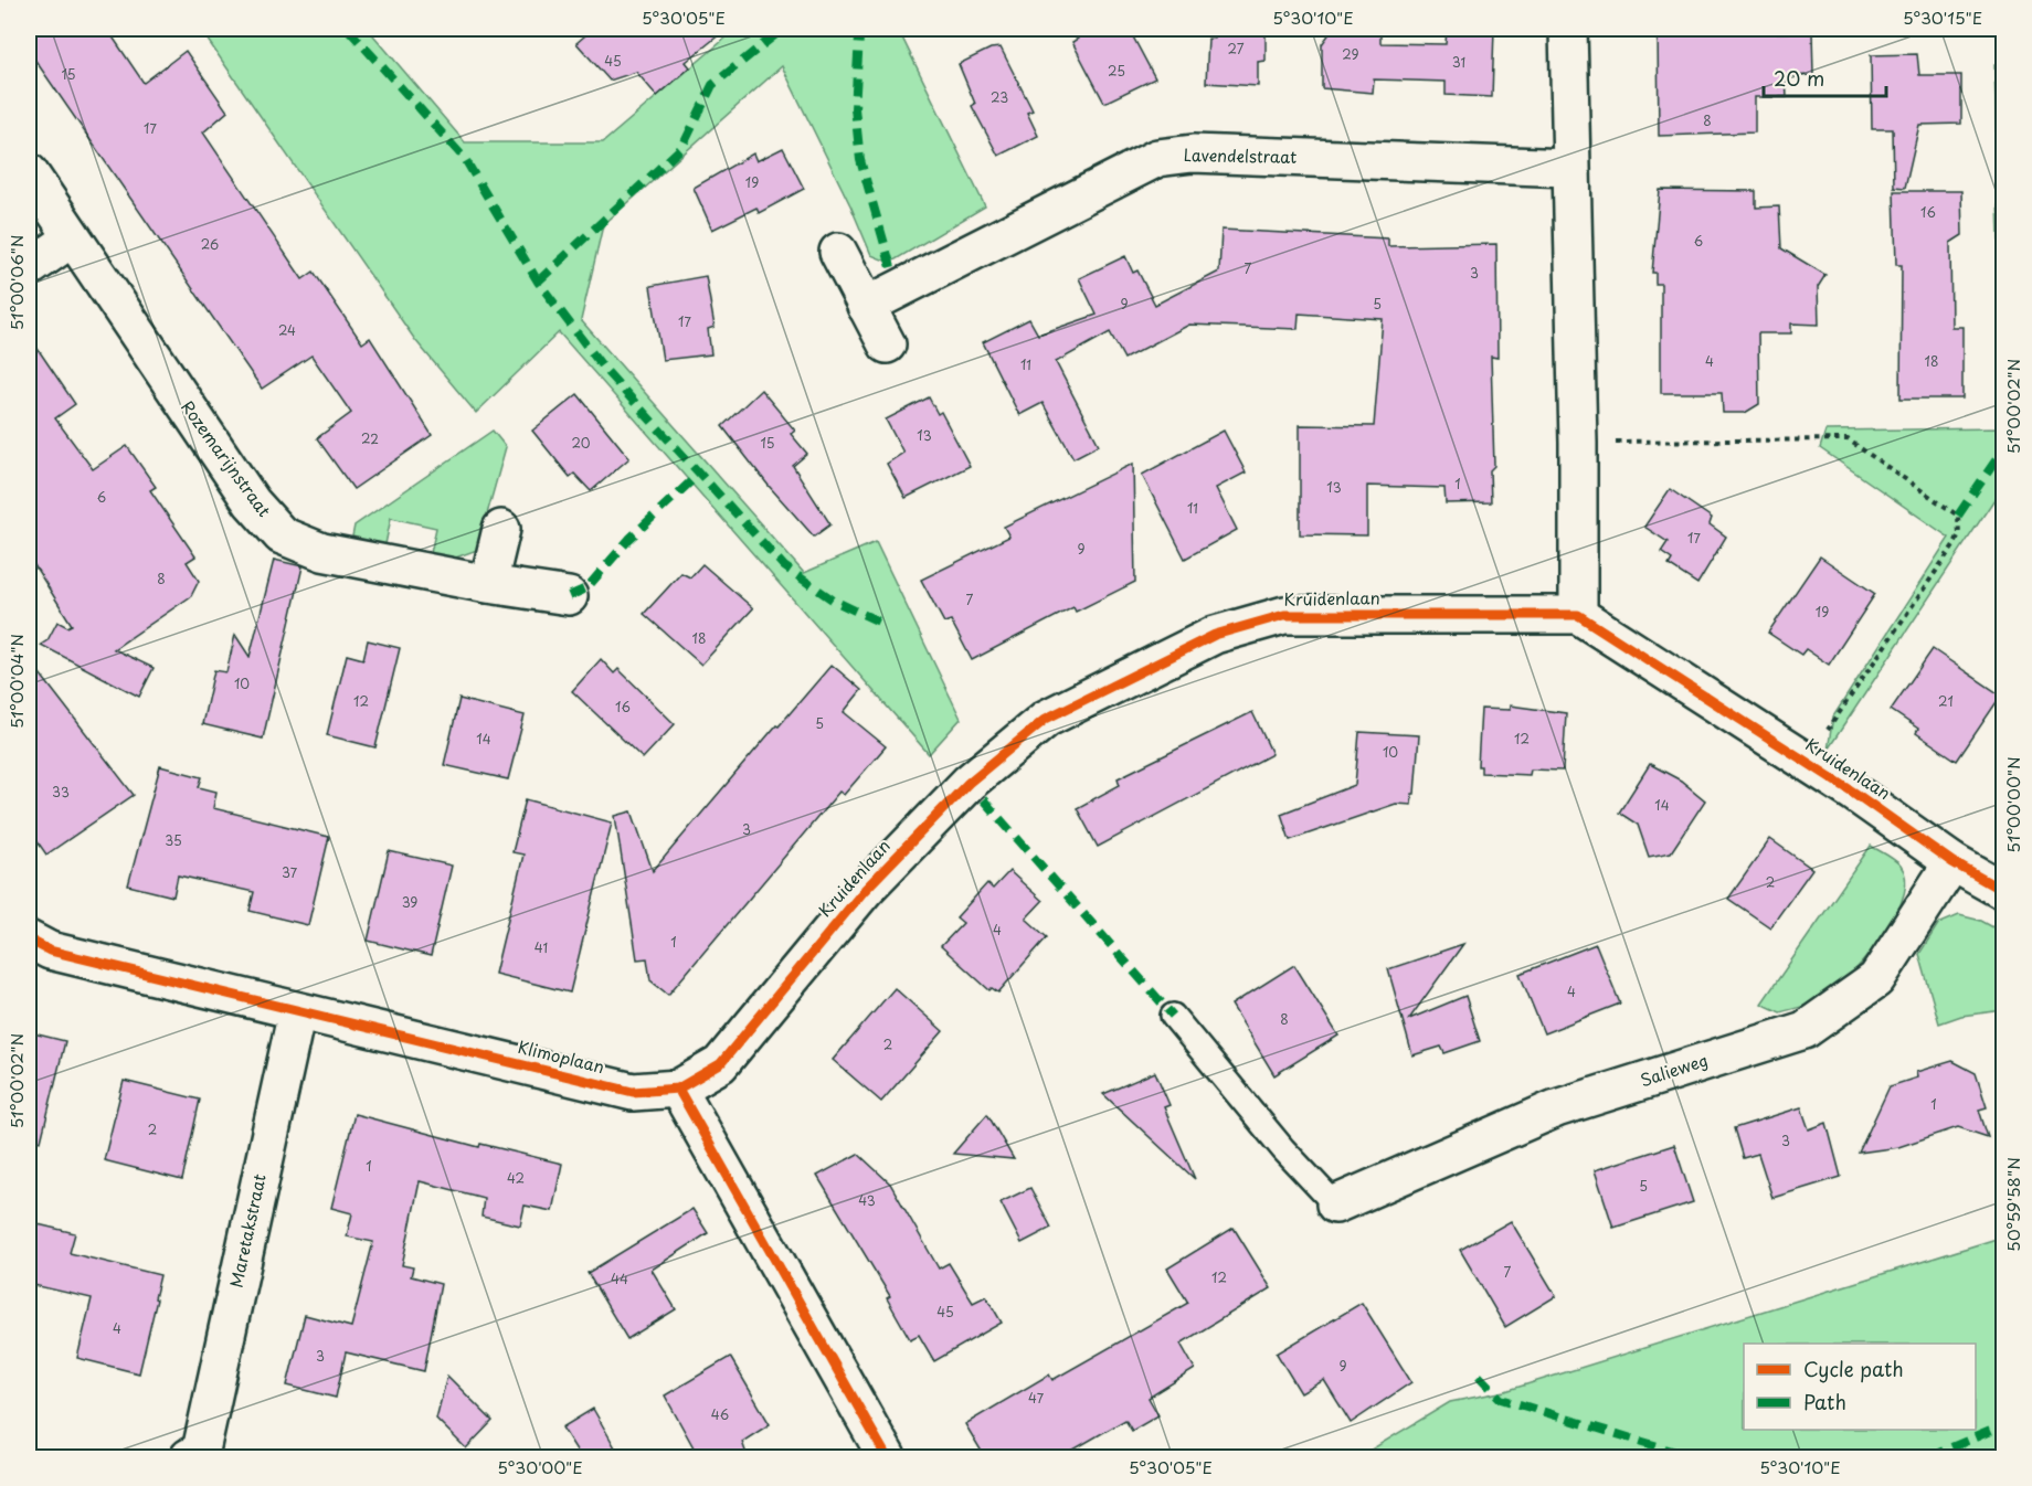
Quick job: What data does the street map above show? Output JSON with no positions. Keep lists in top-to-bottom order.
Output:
{
  "streets": {
    "street": [
      "Lavendelstraat",
      "Rozemarijnstraat",
      "Kruidenlaan",
      "Klimoplaan",
      "Salieweg",
      "Maretakstraat"
    ]
  },
  "crossings": [
    ["Kruidenlaan", "Klimoplaan"],
    ["Kruidenlaan", "Salieweg"],
    ["Klimoplaan", "Maretakstraat"]
  ],
  "house_numbers": [
    "27",
    "29",
    "45",
    "31",
    "25",
    "15",
    "23",
    "8",
    "17",
    "19",
    "16",
    "6",
    "26",
    "7",
    "3",
    "9",
    "5",
    "17",
    "24",
    "4",
    "18",
    "11",
    "13",
    "22",
    "20",
    "15",
    "1",
    "13",
    "6",
    "11",
    "17",
    "9",
    "8",
    "7",
    "19",
    "18",
    "10",
    "12",
    "21",
    "16",
    "5",
    "14",
    "12",
    "10",
    "33",
    "14",
    "3",
    "35",
    "37",
    "2",
    "39",
    "4",
    "1",
    "41",
    "4",
    "8",
    "2",
    "1",
    "2",
    "3",
    "1",
    "42",
    "5",
    "43",
    "7",
    "12",
    "44",
    "45",
    "4",
    "3",
    "9",
    "47",
    "46"
  ],
  "legend": ["Cycle path", "Path"],
  "scale_bar": "20 m",
  "coordinates": [
    "5°30'05\"E",
    "5°30'10\"E",
    "5°30'15\"E",
    "51°00'06\"N",
    "51°00'02\"N",
    "51°00'04\"N",
    "51°00'00\"N",
    "50°59'58\"N",
    "5°30'00\"E"
  ]
}
